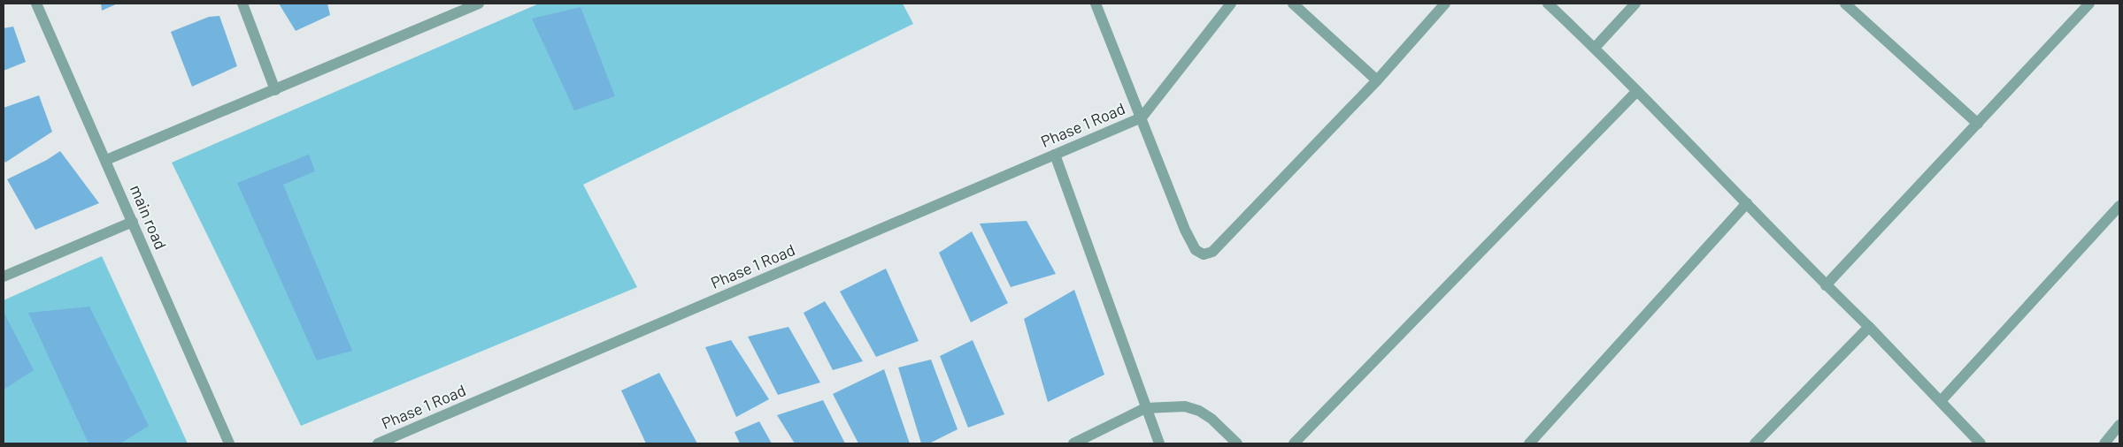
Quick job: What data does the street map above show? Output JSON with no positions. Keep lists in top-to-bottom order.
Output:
{
  "streets": {
    "street": ["Phase 1 Road", "main road"]
  }
}
